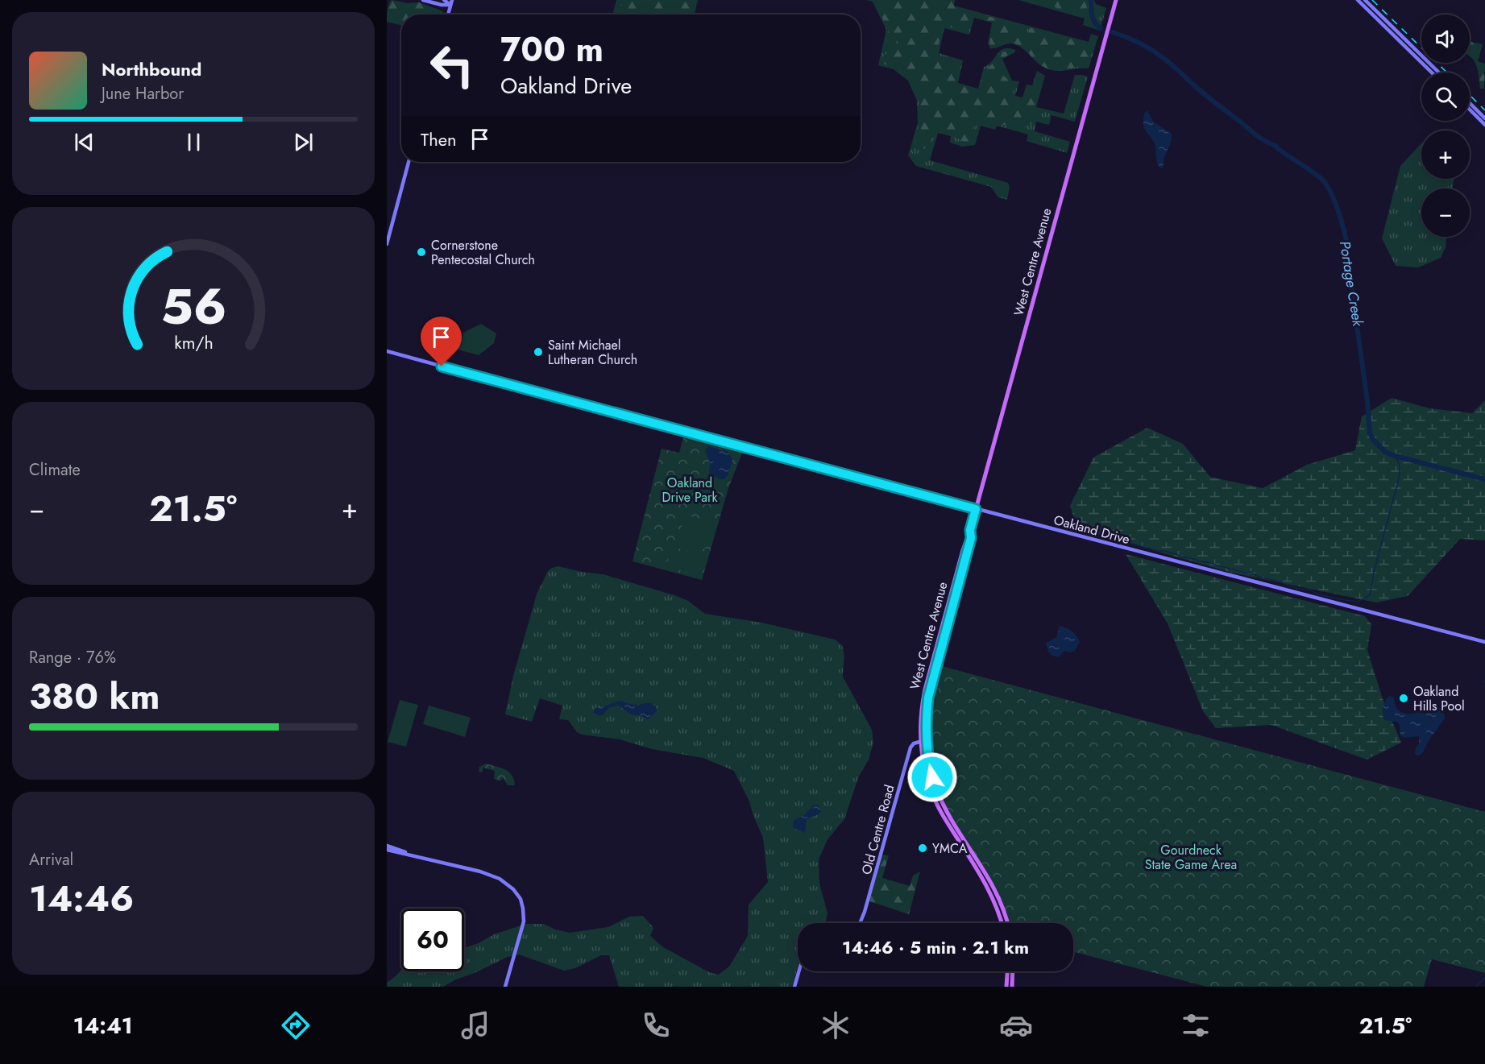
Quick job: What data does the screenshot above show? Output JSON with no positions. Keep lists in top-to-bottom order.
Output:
{
  "streets": {
    "main road": ["West Centre Avenue"],
    "street": ["Oakland Drive", "Old Centre Road"]
  },
  "crossings": [
    ["West Centre Avenue", "Oakland Drive"],
    ["West Centre Avenue", "Old Centre Road"]
  ],
  "water": ["Portage Creek"],
  "parks": ["Oakland Drive Park", "Gourdneck State Game Area"],
  "places": [
    "Cornerstone Pentecostal Church",
    "Saint Michael Lutheran Church",
    "Oakland Hills Pool",
    "YMCA"
  ],
  "page": {
    "map_buttons": ["+", "−"],
    "turn": ["700 m", "Oakland Drive"],
    "song": ["Northbound", "June Harbor"],
    "then": "Then",
    "tile": [
      "Climate",
      ["Range · 76%", "380 km"],
      ["Arrival", "14:46"]
    ],
    "heat": ["−", "21.5°", "+"],
    "limit": "60",
    "trip": "14:46 · 5 min · 2.1 km",
    "tabs": ["14:41", "21.5°"],
    "gauge": ["56", "km/h"]
  }
}
